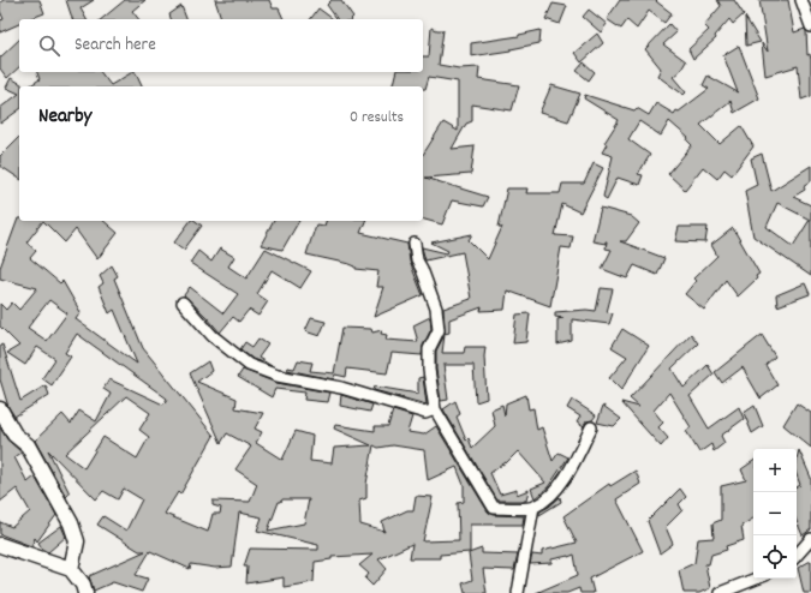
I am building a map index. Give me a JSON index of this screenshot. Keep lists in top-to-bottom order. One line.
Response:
{"page":{"search":"Search here","heading":["Nearby","0 results"],"map_buttons":["+","−"]}}
